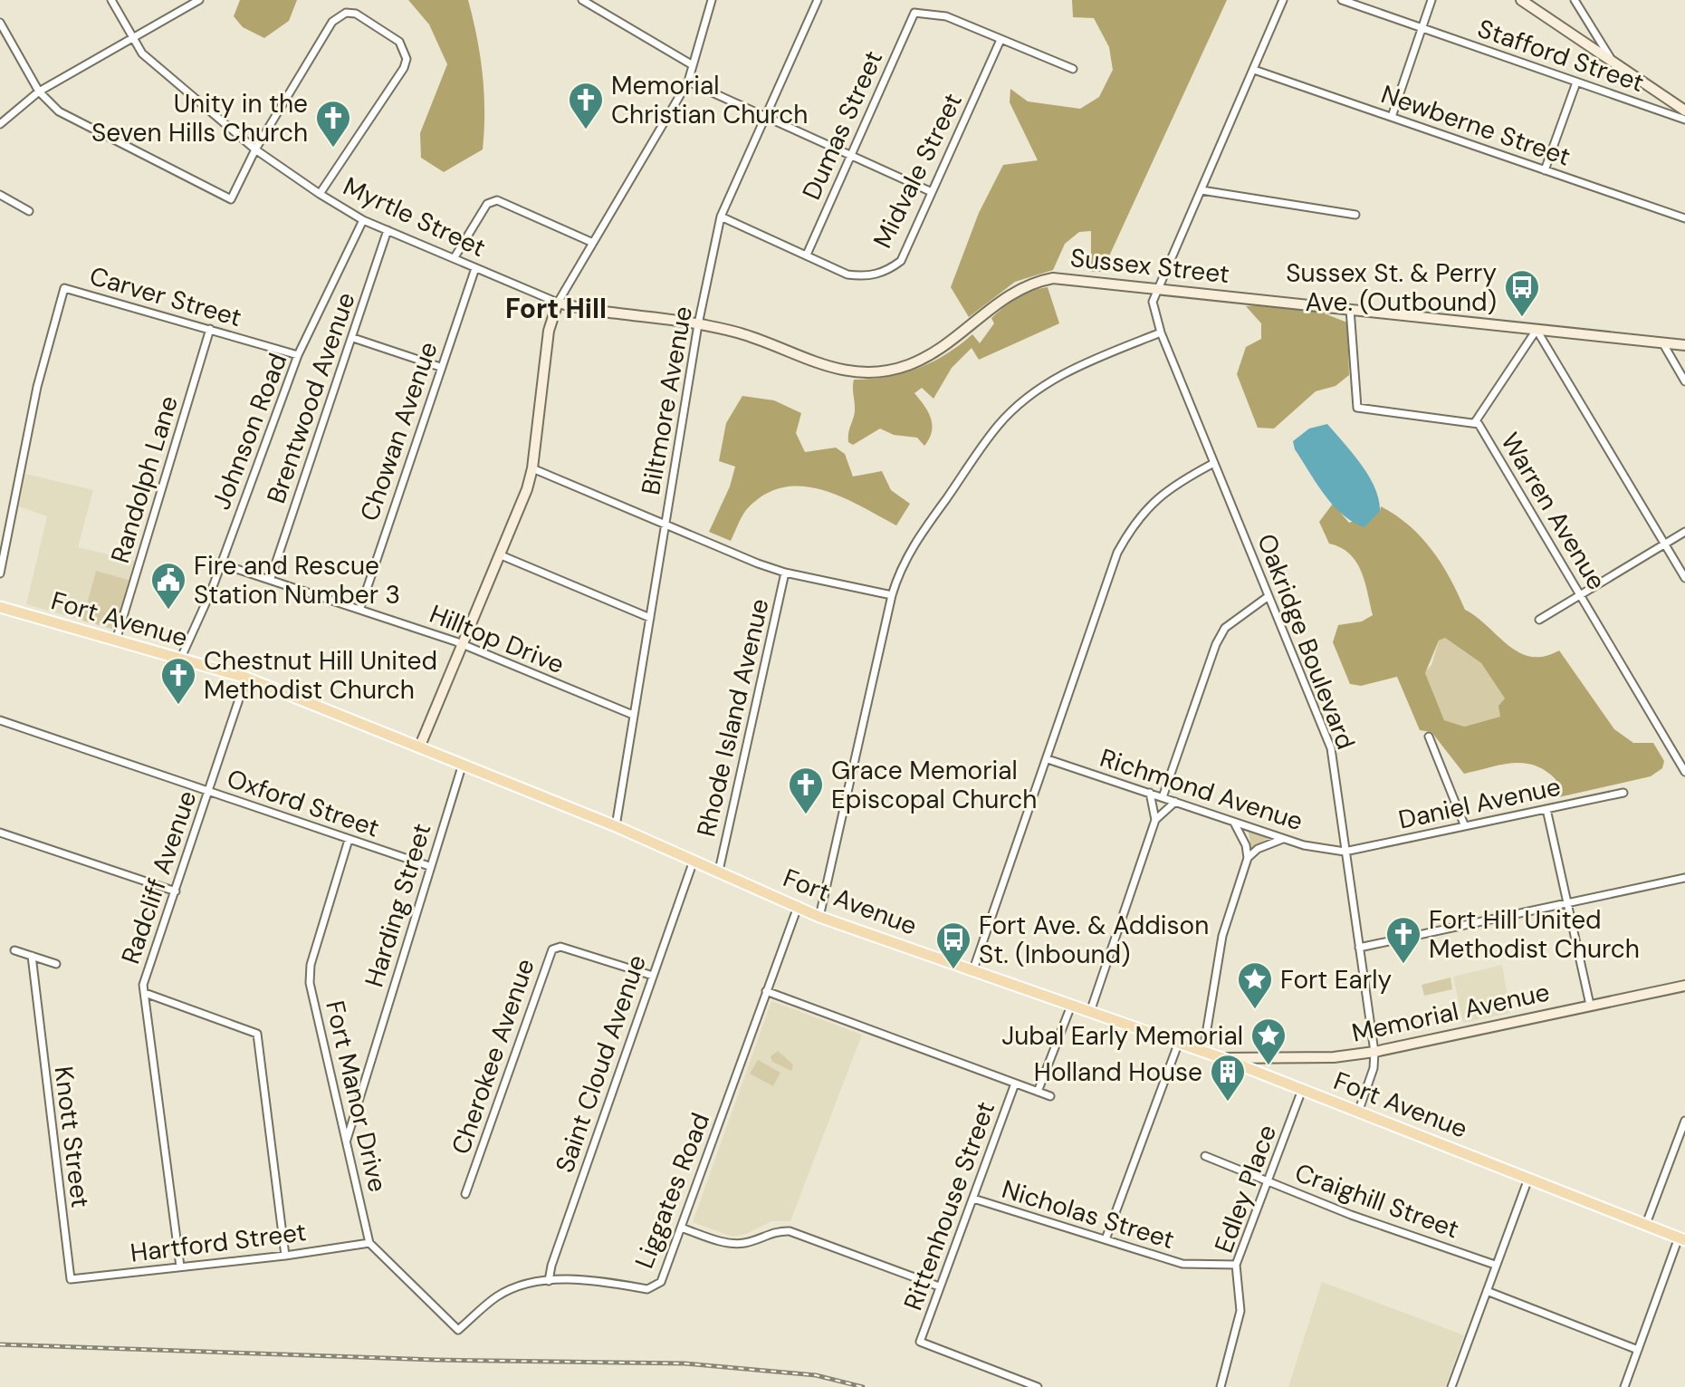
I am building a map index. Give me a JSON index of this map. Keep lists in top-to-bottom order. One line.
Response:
{"streets":{"main road":["Fort Avenue"],"street":["Stafford Street","Dumas Street","Newberne Street","Midvale Street","Myrtle Street","Sussex Street","Carver Street","Brentwood Avenue","Biltmore Avenue","Johnson Road","Chowan Avenue","Randolph Lane","Warren Avenue","Hilltop Drive","Oakridge Boulevard","Rhode Island Avenue","Richmond Avenue","Oxford Street","Daniel Avenue","Radcliff Avenue","Harding Street","Memorial Avenue","Cherokee Avenue","Saint Cloud Avenue","Fort Manor Drive","Knott Street","Edley Place","Liggates Road","Craighill Street","Rittenhouse Street","Nicholas Street","Hartford Street"]},"crossings":[["Dumas Street","Midvale Street"],["Midvale Street","Biltmore Avenue"],["Myrtle Street","Sussex Street"],["Myrtle Street","Brentwood Avenue"],["Myrtle Street","Johnson Road"],["Myrtle Street","Chowan Avenue"],["Sussex Street","Biltmore Avenue"],["Sussex Street","Warren Avenue"],["Sussex Street","Oakridge Boulevard"],["Carver Street","Johnson Road"],["Carver Street","Randolph Lane"],["Brentwood Avenue","Hilltop Drive"],["Biltmore Avenue","Fort Avenue"],["Biltmore Avenue","Hilltop Drive"],["Johnson Road","Fort Avenue"],["Johnson Road","Hilltop Drive"],["Chowan Avenue","Hilltop Drive"],["Randolph Lane","Fort Avenue"],["Fort Avenue","Oakridge Boulevard"],["Fort Avenue","Rhode Island Avenue"],["Fort Avenue","Radcliff Avenue"],["Fort Avenue","Harding Street"],["Fort Avenue","Memorial Avenue"],["Fort Avenue","Saint Cloud Avenue"],["Fort Avenue","Edley Place"],["Fort Avenue","Liggates Road"],["Oakridge Boulevard","Richmond Avenue"],["Oakridge Boulevard","Daniel Avenue"],["Oakridge Boulevard","Memorial Avenue"],["Richmond Avenue","Daniel Avenue"],["Oxford Street","Radcliff Avenue"],["Oxford Street","Harding Street"],["Oxford Street","Fort Manor Drive"],["Radcliff Avenue","Hartford Street"],["Harding Street","Fort Manor Drive"],["Cherokee Avenue","Saint Cloud Avenue"],["Saint Cloud Avenue","Liggates Road"],["Fort Manor Drive","Liggates Road"],["Fort Manor Drive","Hartford Street"],["Knott Street","Hartford Street"],["Edley Place","Craighill Street"],["Edley Place","Nicholas Street"],["Liggates Road","Hartford Street"],["Rittenhouse Street","Nicholas Street"]],"districts":["Fort Hill"],"places":{"church":["Memorial Christian Church","Unity in the Seven Hills Church","Chestnut Hill United Methodist Church","Grace Memorial Episcopal Church","Fort Hill United Methodist Church"],"bus stop":["Sussex St. & Perry Ave. (Outbound)","Fort Ave. & Addison St. (Inbound)"],"public building":["Fire and Rescue Station Number 3"],"place":["Fort Early","Jubal Early Memorial"],"building":["Holland House"]}}
